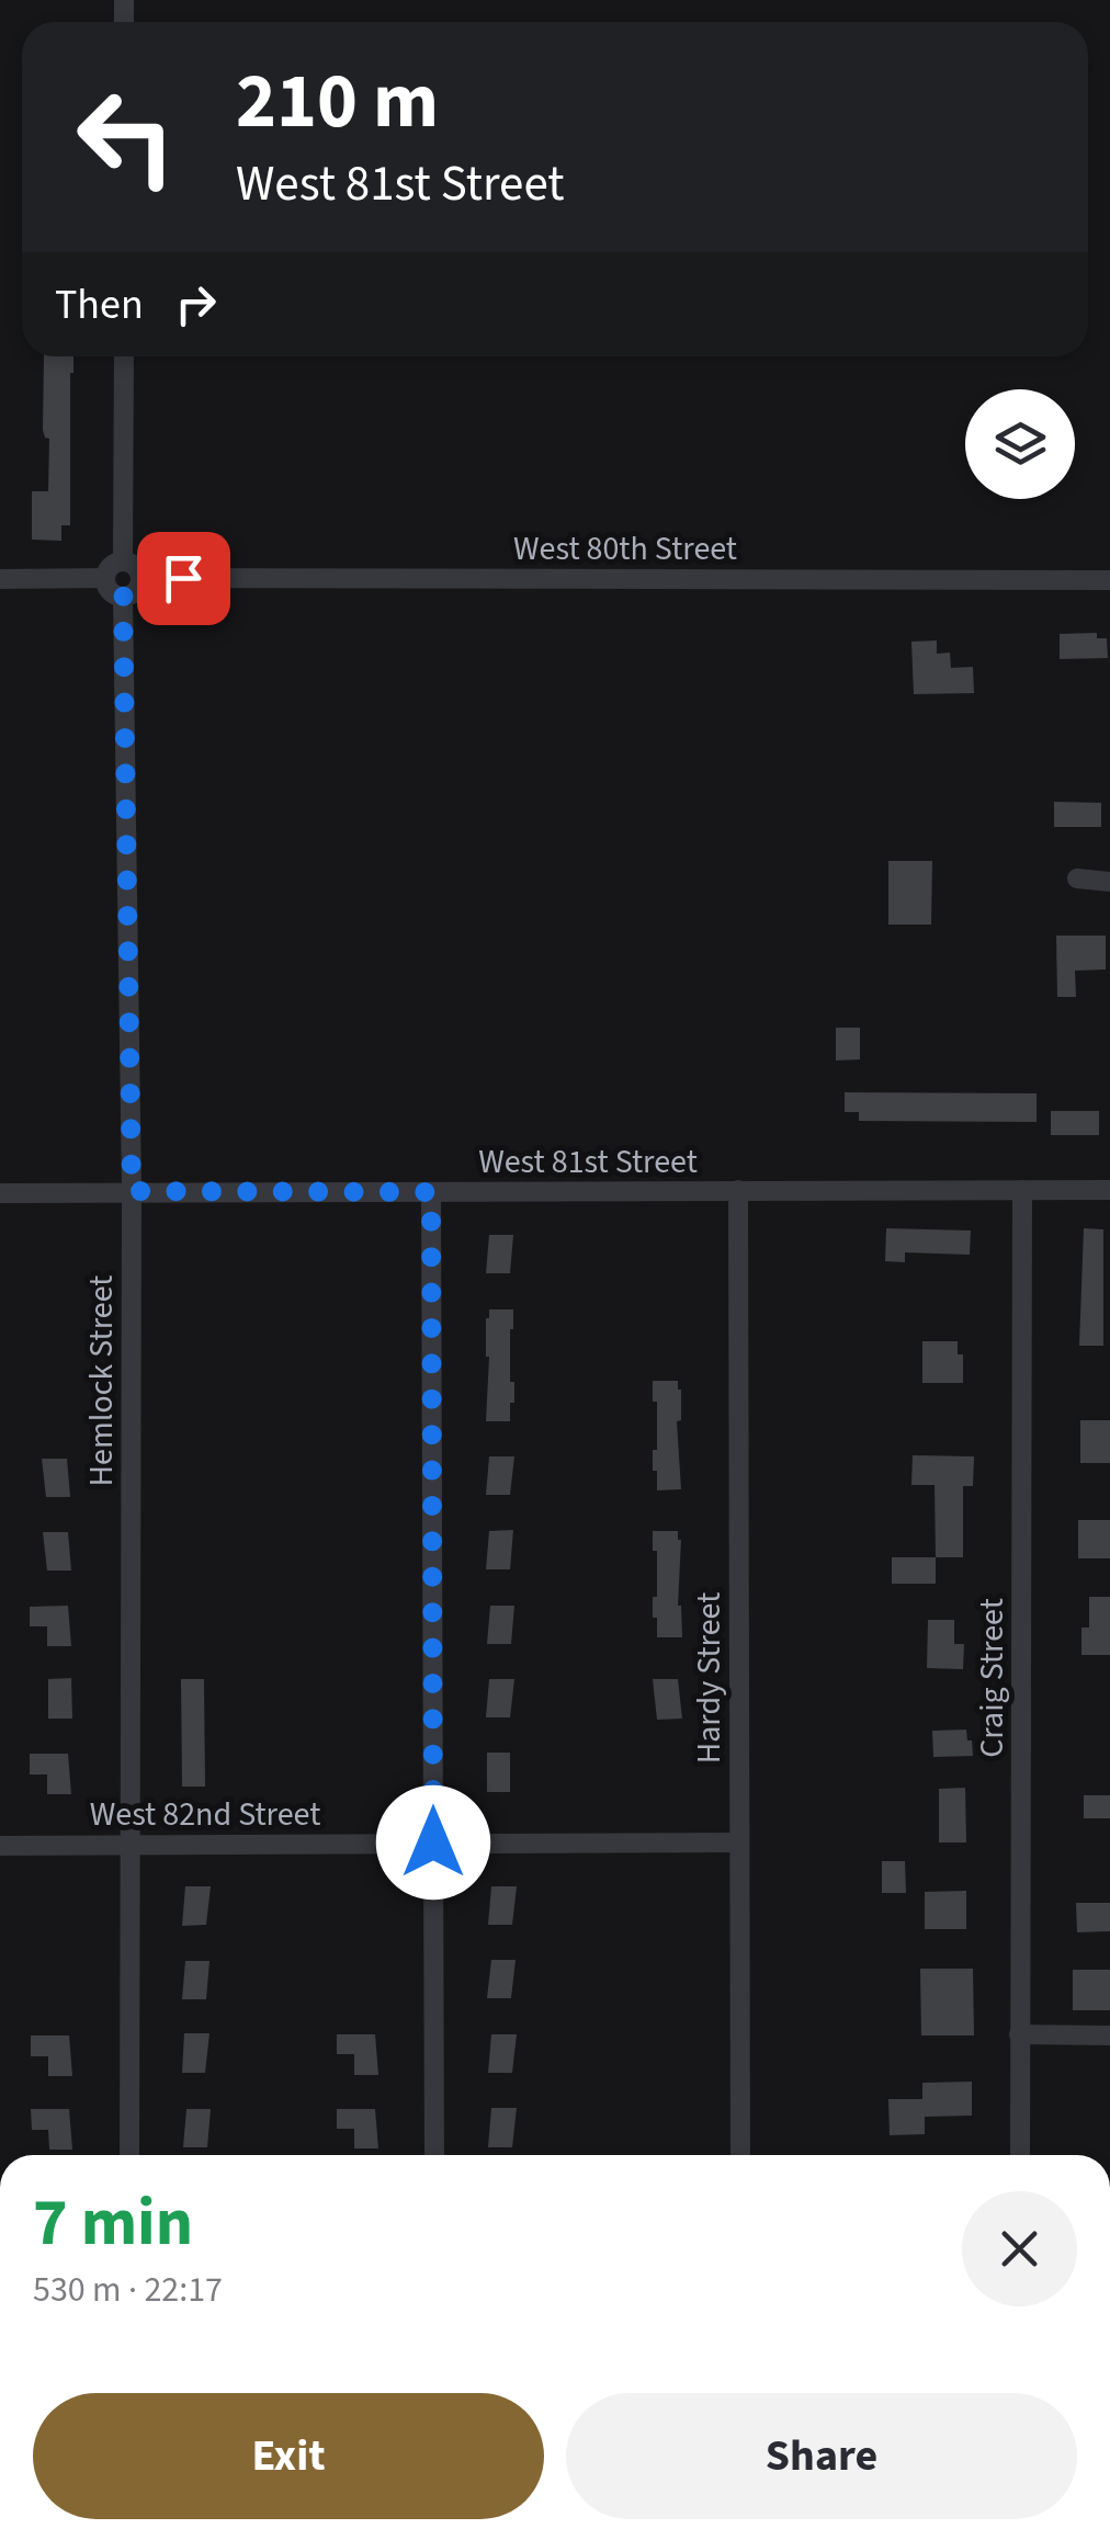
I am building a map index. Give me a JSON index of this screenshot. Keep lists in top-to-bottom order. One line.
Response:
{"streets":{"street":["West 80th Street","West 81st Street","Hemlock Street","Hardy Street","Craig Street","West 82nd Street"]},"crossings":[["West 80th Street","Hemlock Street"],["West 81st Street","Hemlock Street"],["West 81st Street","Hardy Street"],["West 81st Street","Craig Street"],["Hemlock Street","West 82nd Street"],["Hardy Street","West 82nd Street"]],"page":{"turn":["210 m","West 81st Street"],"then":"Then","heading":["7 min","530 m · 22:17"],"buttons":["Exit","Share"]}}
